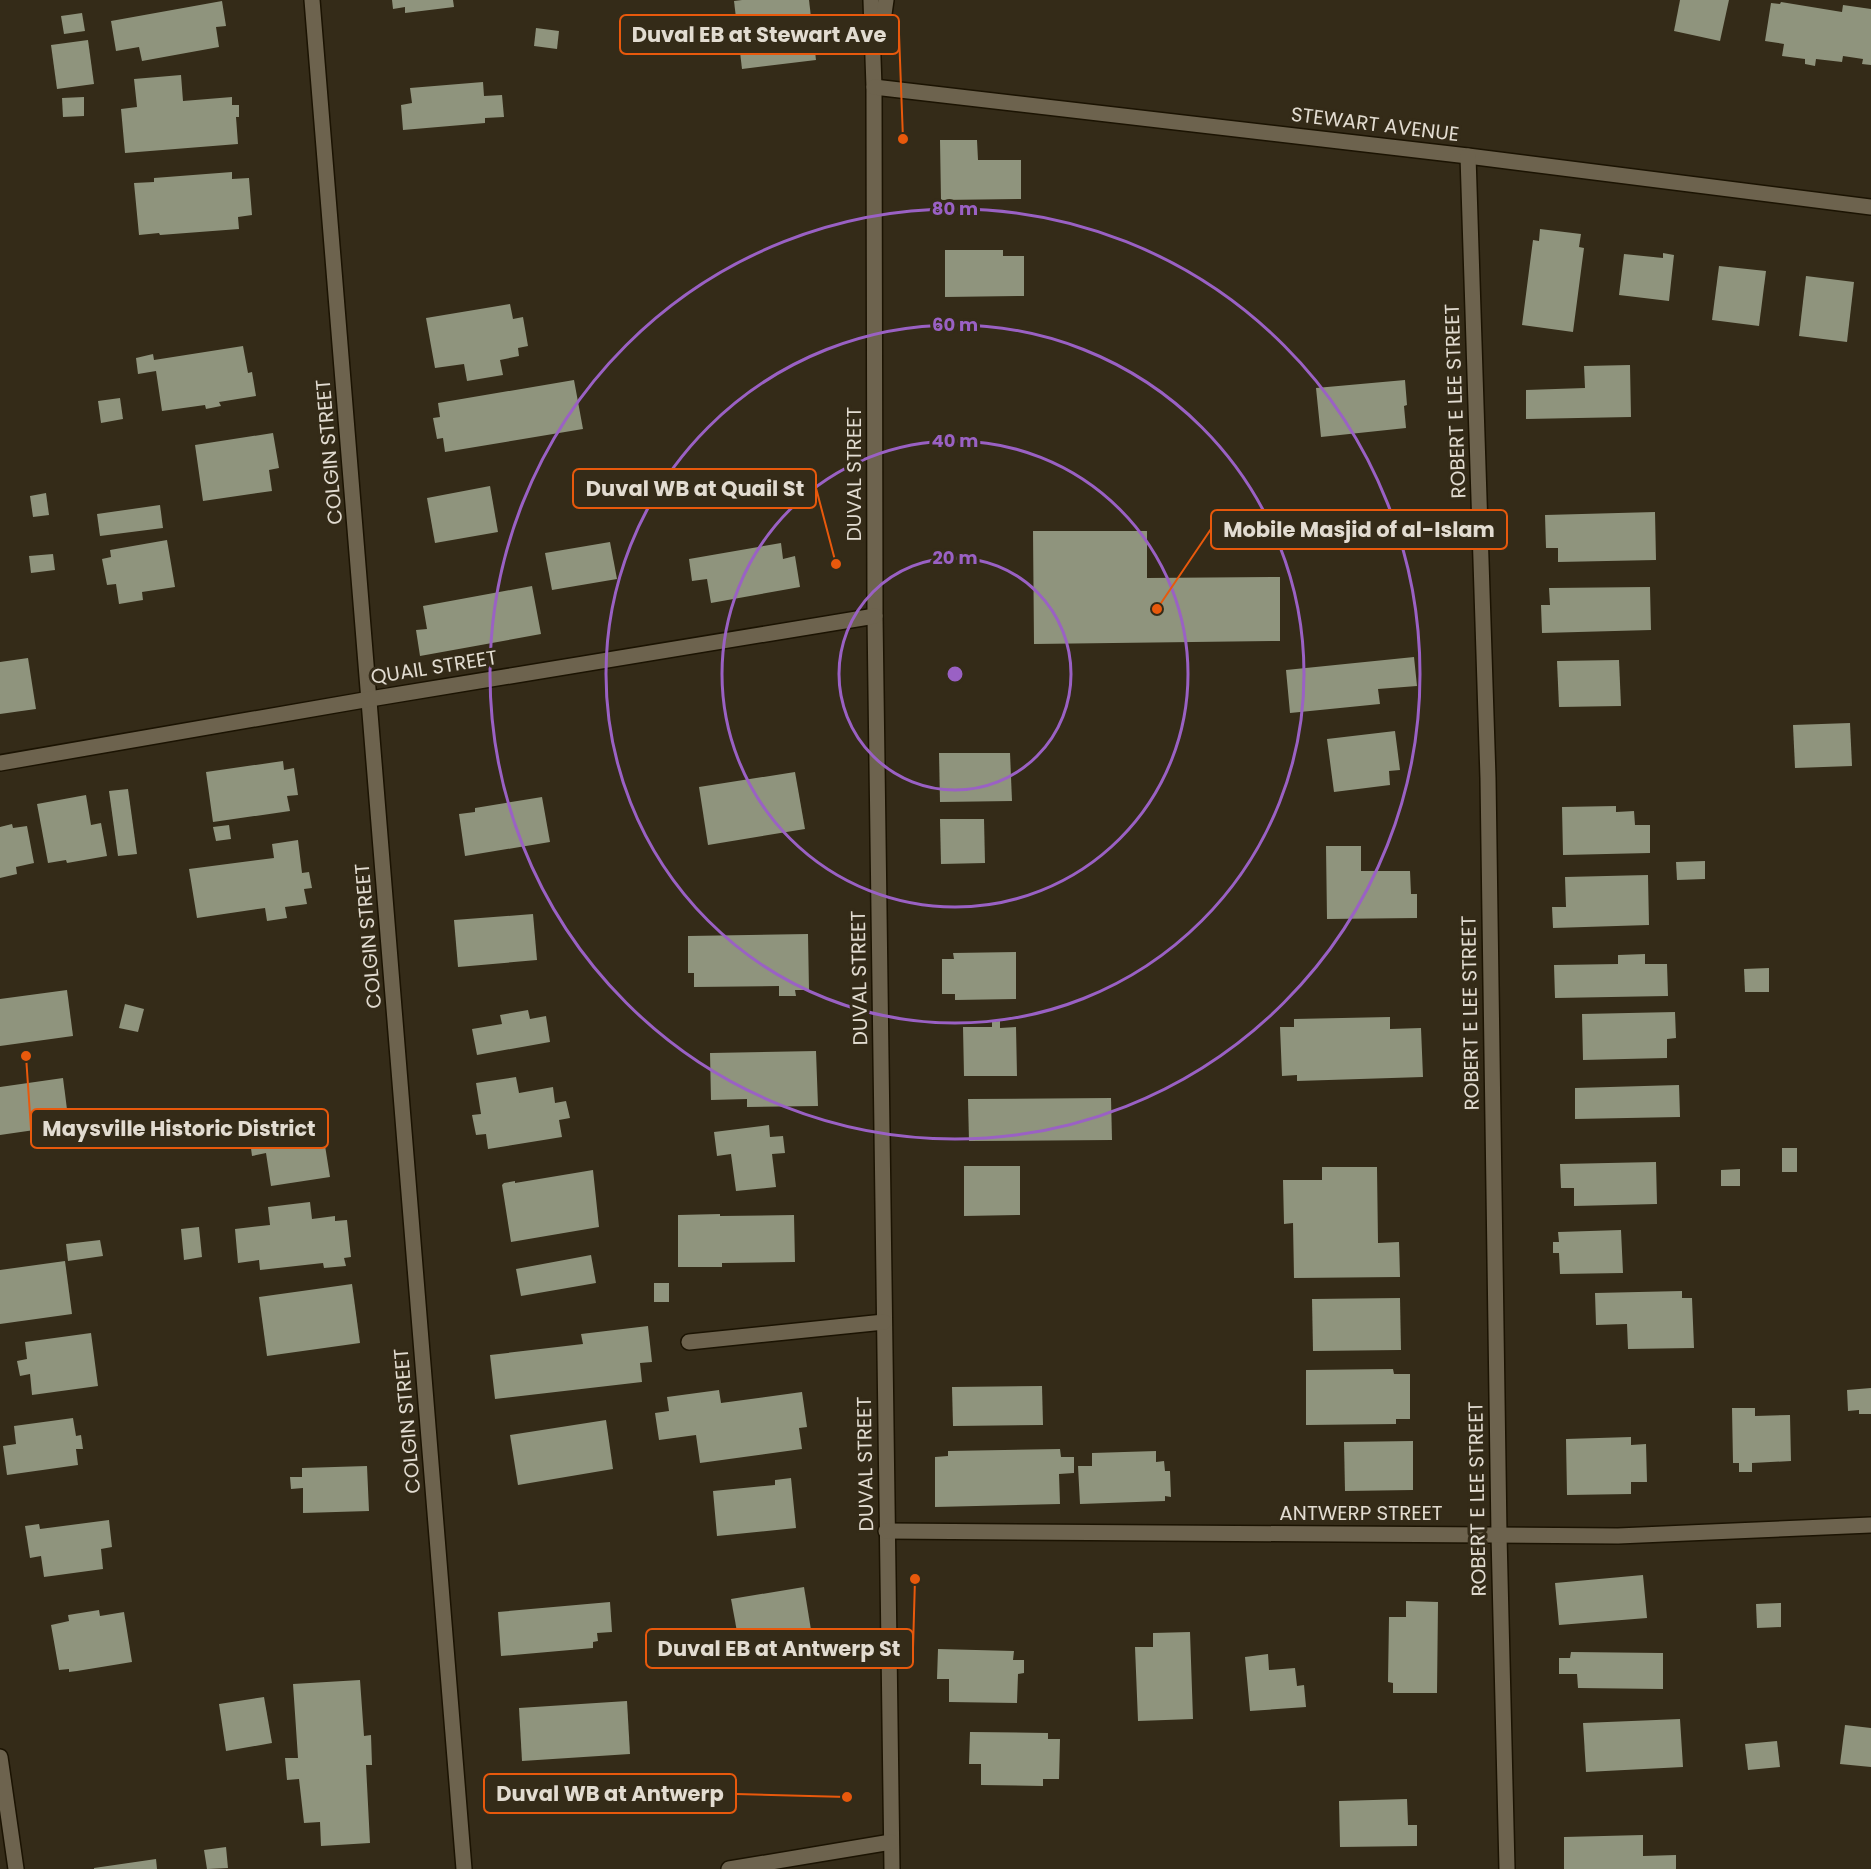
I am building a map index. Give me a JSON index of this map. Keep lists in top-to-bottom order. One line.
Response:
{"streets":{"street":["STEWART AVENUE","ROBERT E LEE STREET","COLGIN STREET","DUVAL STREET","QUAIL STREET","ANTWERP STREET"]},"crossings":[["STEWART AVENUE","ROBERT E LEE STREET"],["STEWART AVENUE","DUVAL STREET"],["ROBERT E LEE STREET","ANTWERP STREET"],["COLGIN STREET","QUAIL STREET"],["DUVAL STREET","QUAIL STREET"],["DUVAL STREET","ANTWERP STREET"]],"places":["Duval EB at Stewart Ave","Duval WB at Quail St","Mobile Masjid of al-Islam","Maysville Historic District","Duval EB at Antwerp St","Duval WB at Antwerp"],"rings":["80 m","60 m","40 m","20 m"]}
